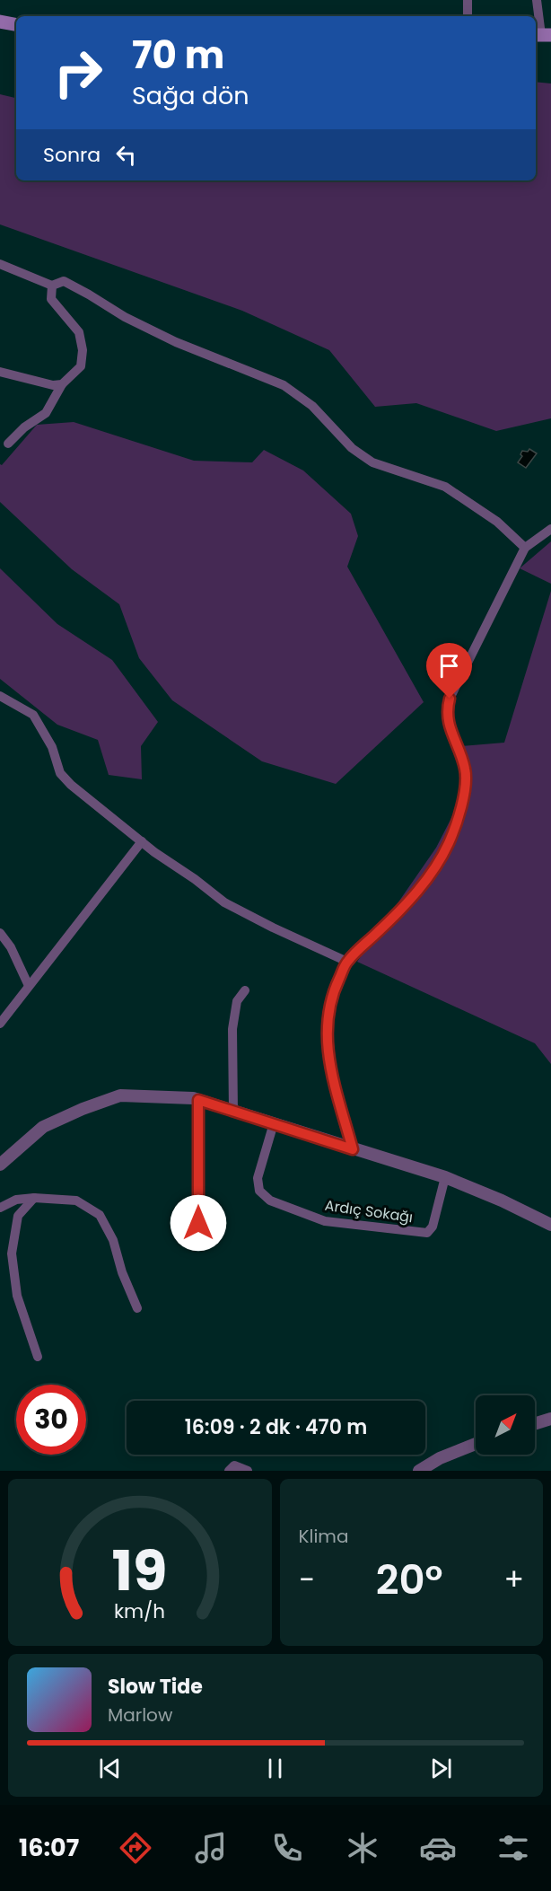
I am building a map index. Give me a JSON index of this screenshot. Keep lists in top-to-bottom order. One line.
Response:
{"streets":{"street":["Ardıç Sokağı"]},"north":"top right","page":{"turn":["70 m","Sağa dön"],"then":"Sonra","limit":"30","trip":"16:09 · 2 dk · 470 m","tile":"Klima","heat":["−","20°","+"],"song":["Slow Tide","Marlow"],"tabs":"16:07","gauge":["19","km/h"]}}
